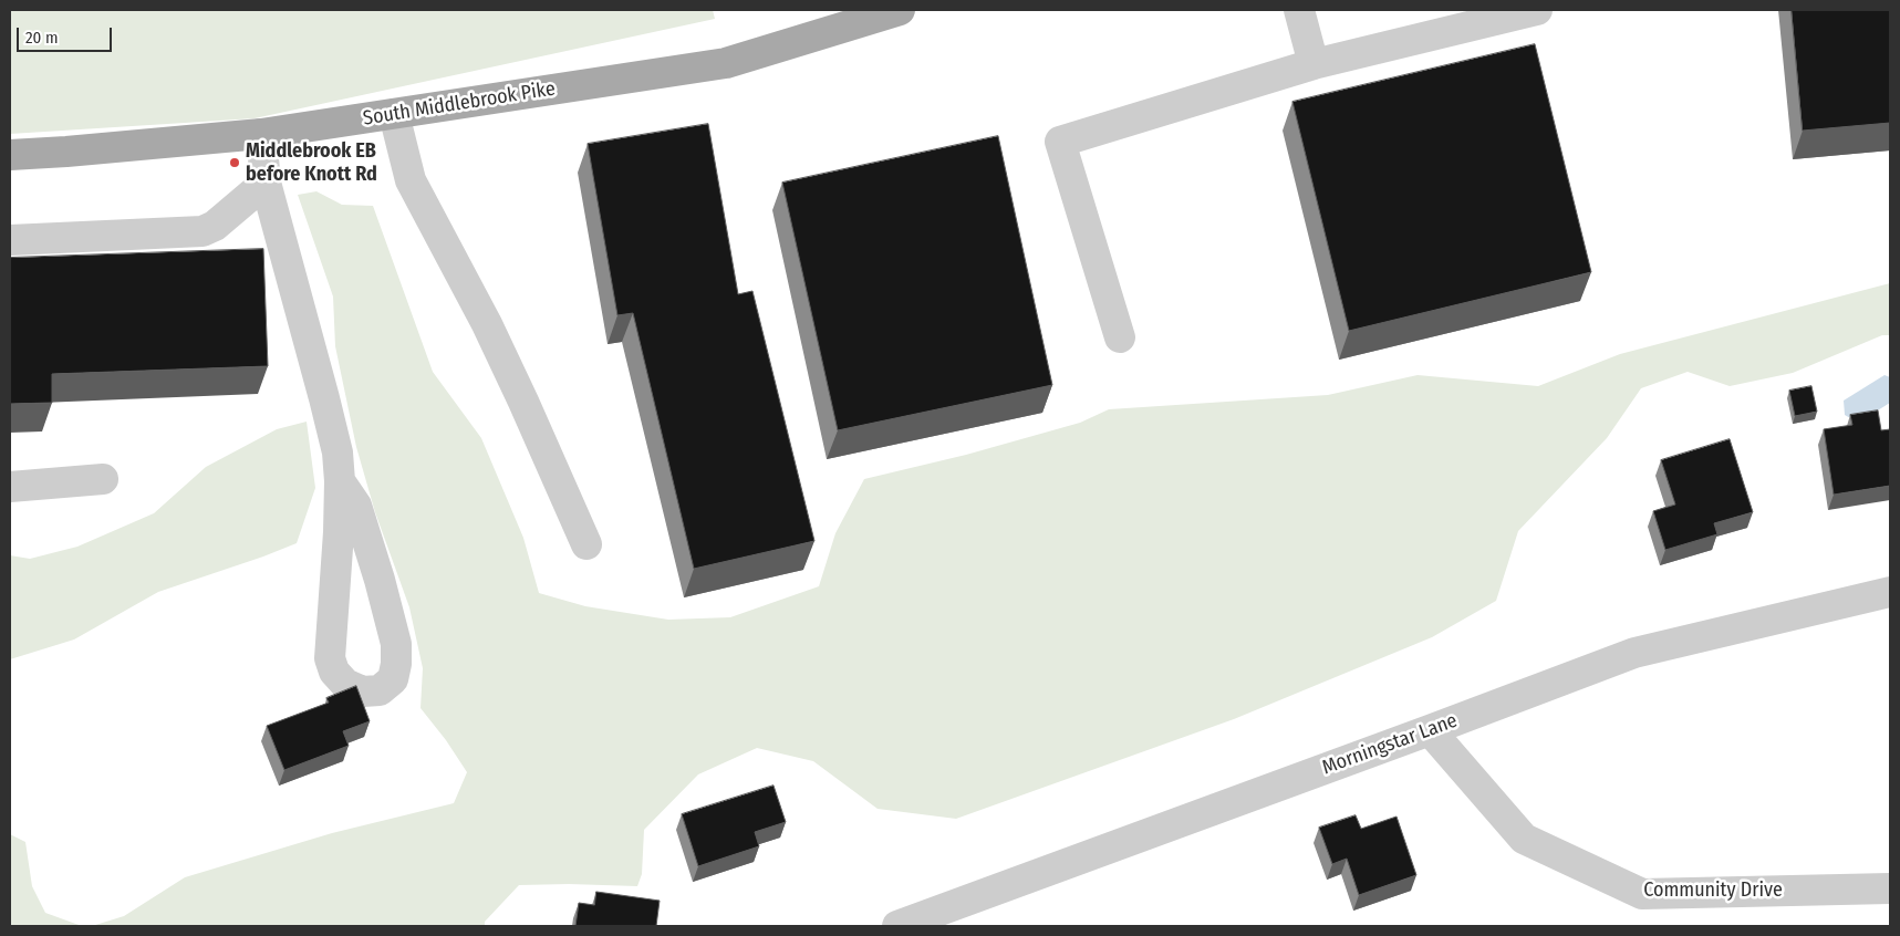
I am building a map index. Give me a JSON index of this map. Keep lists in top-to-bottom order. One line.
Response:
{"streets":{"main road":["South Middlebrook Pike"],"street":["Morningstar Lane","Community Drive"]},"crossings":[["Morningstar Lane","Community Drive"]],"places":["Middlebrook EB before Knott Rd"],"scale_bar":"20 m"}
